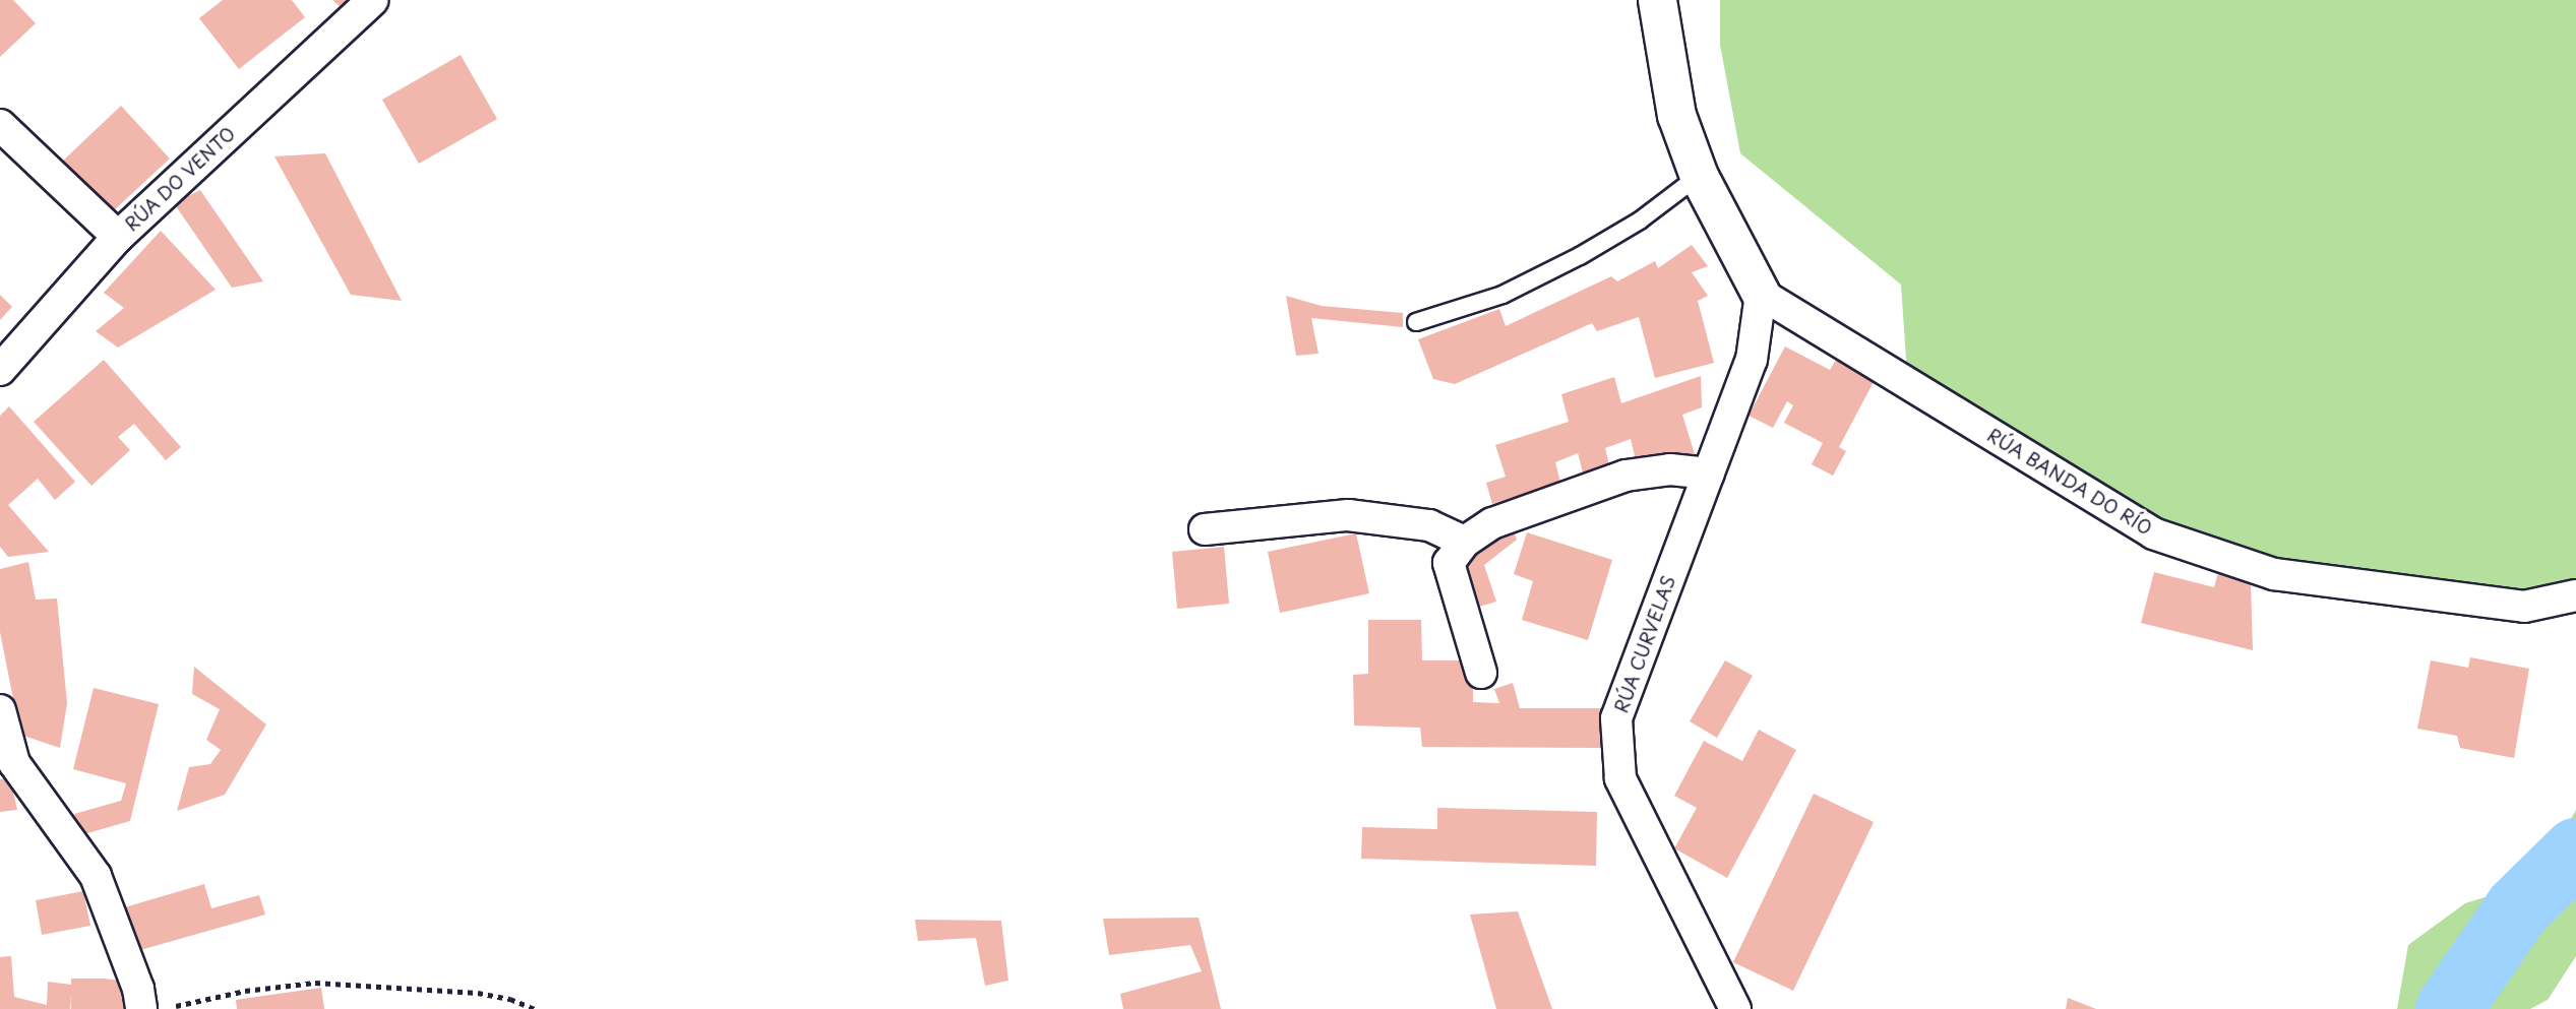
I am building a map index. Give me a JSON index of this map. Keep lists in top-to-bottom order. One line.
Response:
{"streets":{"street":["RÚA DO VENTO","RÚA BANDA DO RÍO","RÚA CURVELAS"]},"crossings":[["RÚA BANDA DO RÍO","RÚA CURVELAS"]]}
